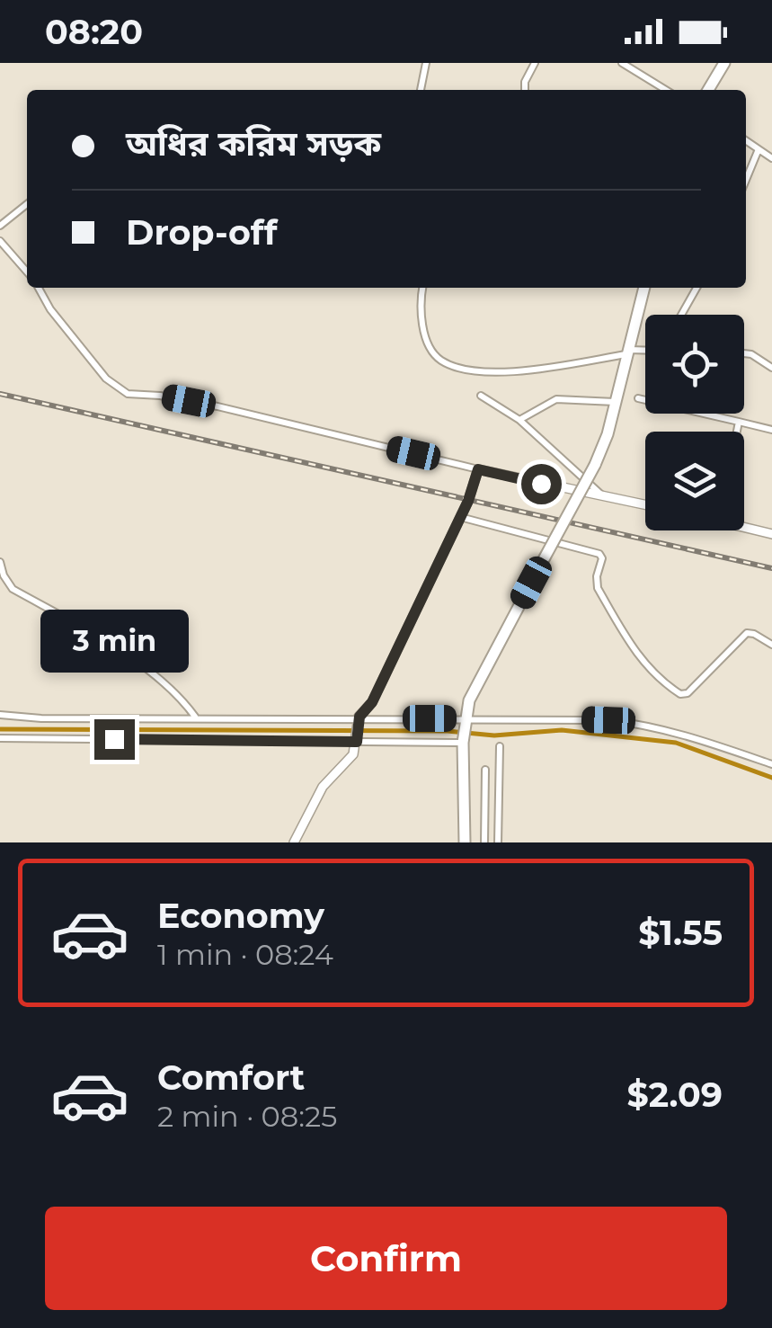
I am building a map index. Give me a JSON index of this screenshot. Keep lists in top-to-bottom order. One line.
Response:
{"page":{"status":"08:20","banner":["অধির করিম সড়ক","Drop-off"],"bubble":"3 min","list":[{"name":"Economy","note":"1 min · 08:24","value":"$1.55"},{"name":"Comfort","note":"2 min · 08:25","value":"$2.09"}],"buttons":"Confirm"}}
